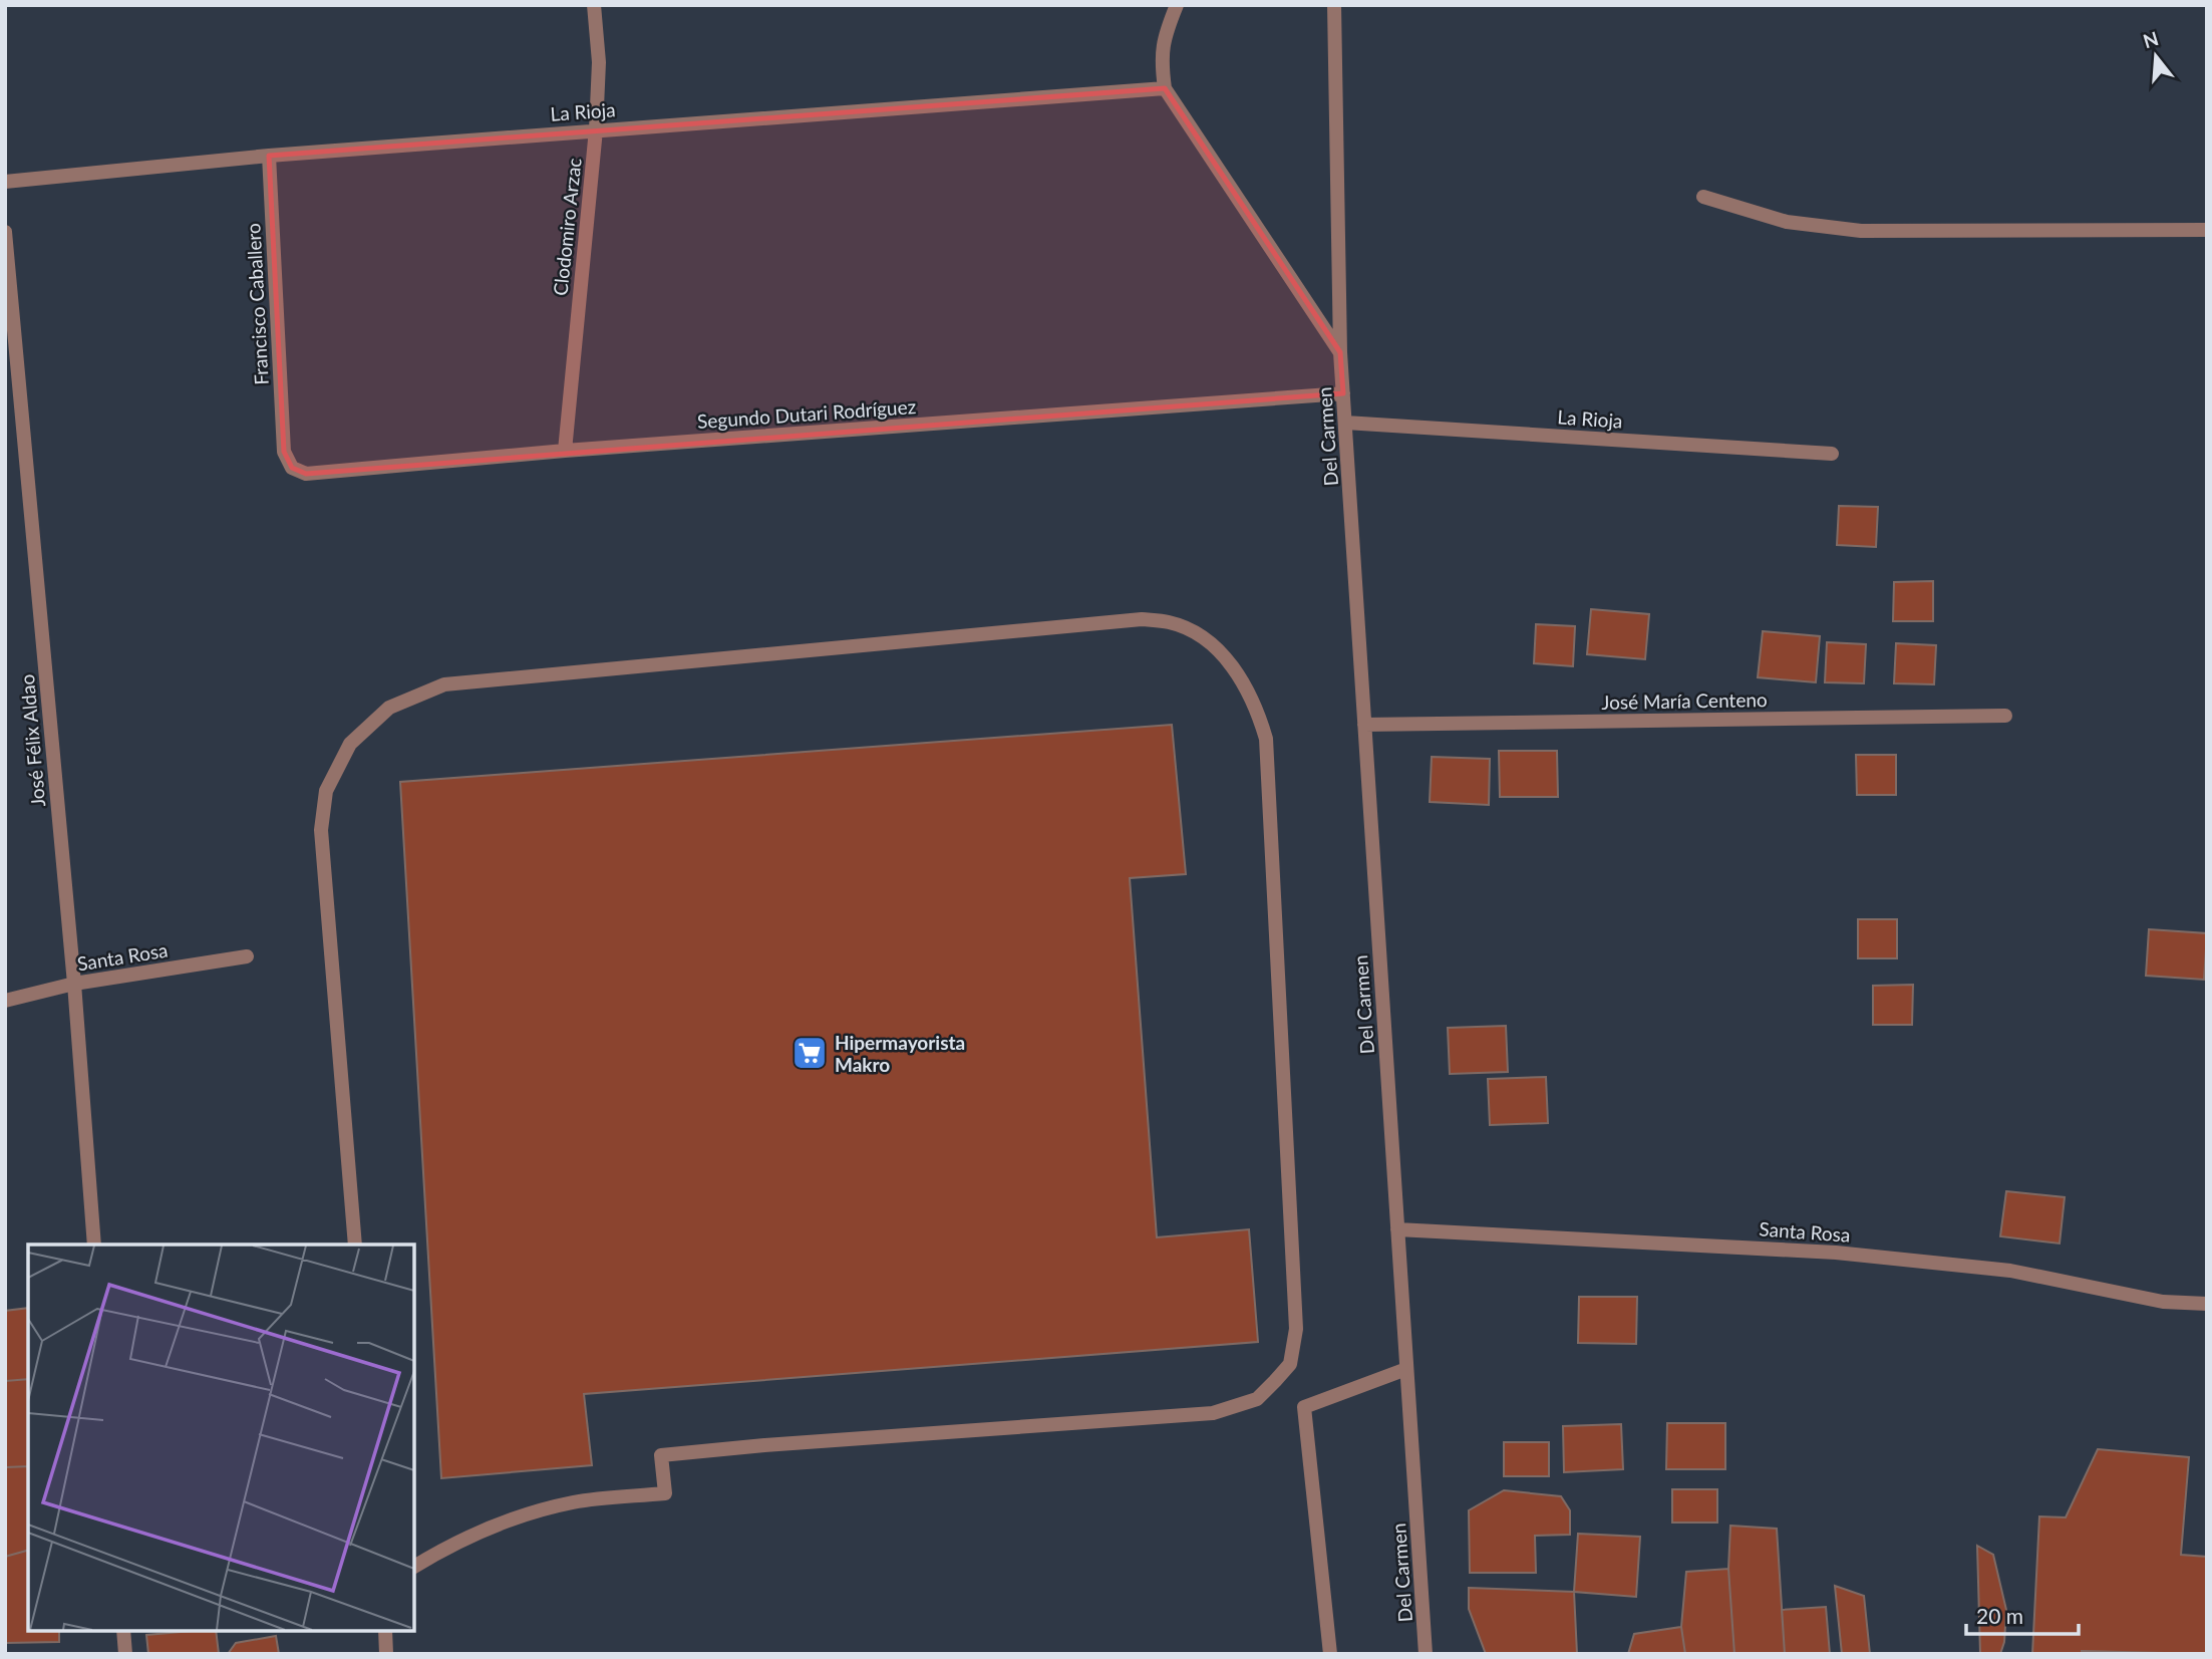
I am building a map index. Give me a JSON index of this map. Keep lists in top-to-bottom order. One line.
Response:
{"streets":{"street":["La Rioja","Clodomiro Arzac","Francisco Caballero","Segundo Dutari Rodríguez","Del Carmen","José María Centeno","José Félix Aldao","Santa Rosa"]},"crossings":[["La Rioja","Clodomiro Arzac"],["La Rioja","Francisco Caballero"],["La Rioja","Del Carmen"],["Clodomiro Arzac","Segundo Dutari Rodríguez"],["Francisco Caballero","Segundo Dutari Rodríguez"],["Segundo Dutari Rodríguez","Del Carmen"],["Del Carmen","José María Centeno"],["Del Carmen","Santa Rosa"],["José Félix Aldao","Santa Rosa"]],"places":{"supermarket":["Hipermayorista Makro"]},"scale_bar":"20 m","north":"top"}
